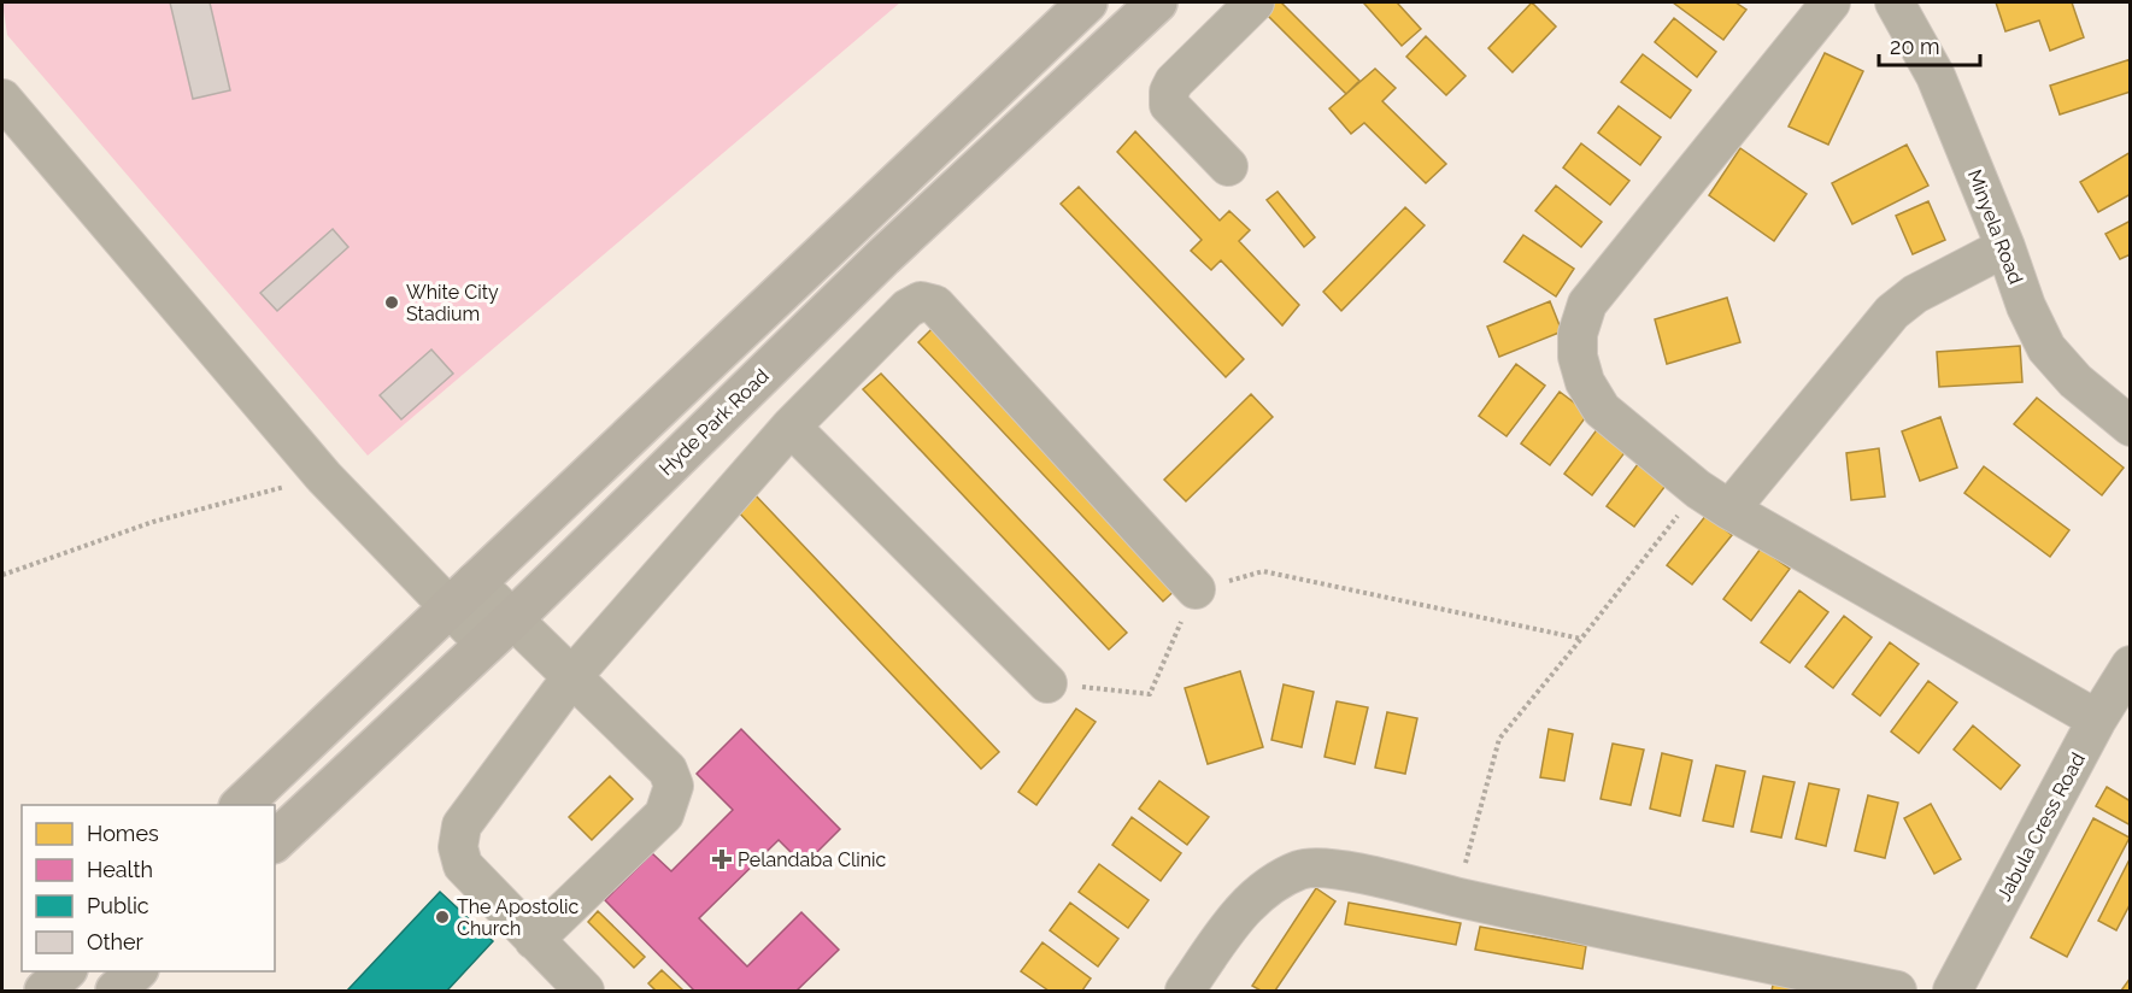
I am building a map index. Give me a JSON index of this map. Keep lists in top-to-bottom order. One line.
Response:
{"streets":{"street":["Minyela Road","Hyde Park Road","Jabula Cress Road"]},"places":{"other":["White City Stadium","The Apostolic Church"],"health":["Pelandaba Clinic"]},"legend":["Homes","Health","Public","Other"],"scale_bar":"20 m"}
